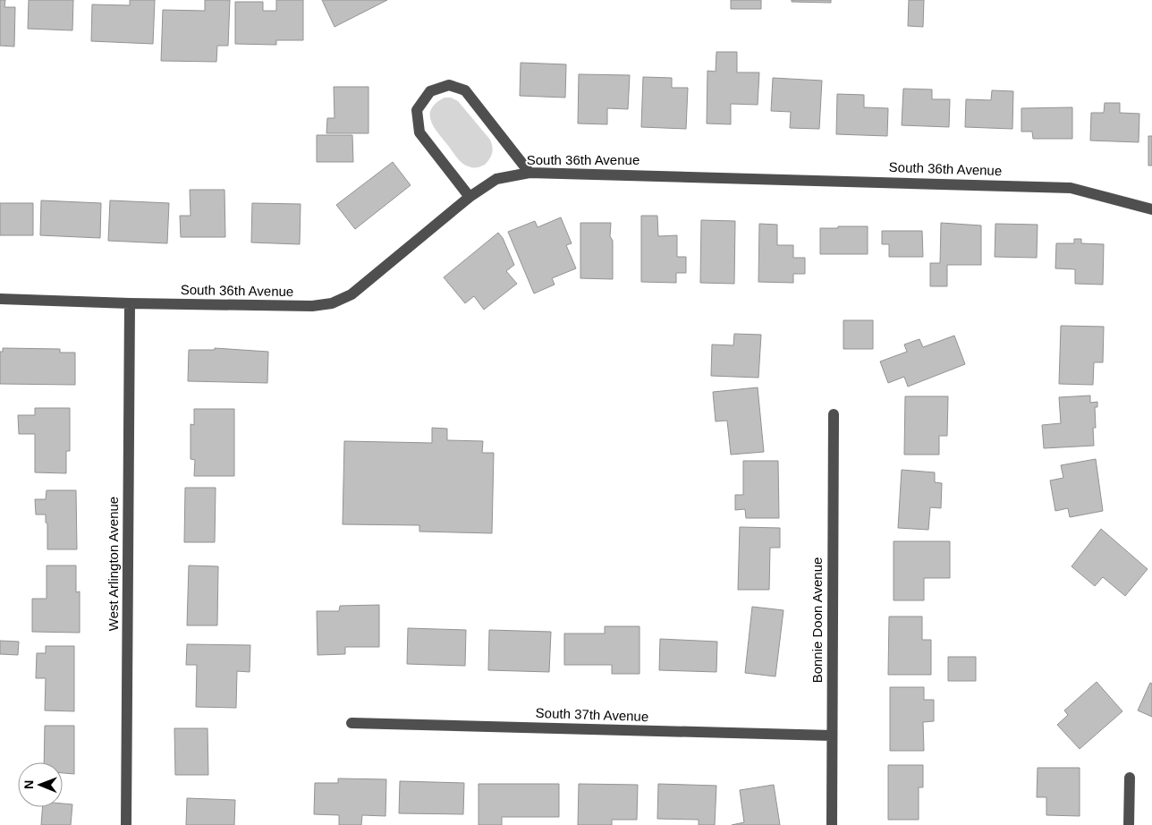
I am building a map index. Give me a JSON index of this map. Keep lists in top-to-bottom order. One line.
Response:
{"streets":{"street":["South 36th Avenue","West Arlington Avenue","Bonnie Doon Avenue","South 37th Avenue"]},"crossings":[["South 36th Avenue","West Arlington Avenue"],["Bonnie Doon Avenue","South 37th Avenue"]],"north":"left"}
